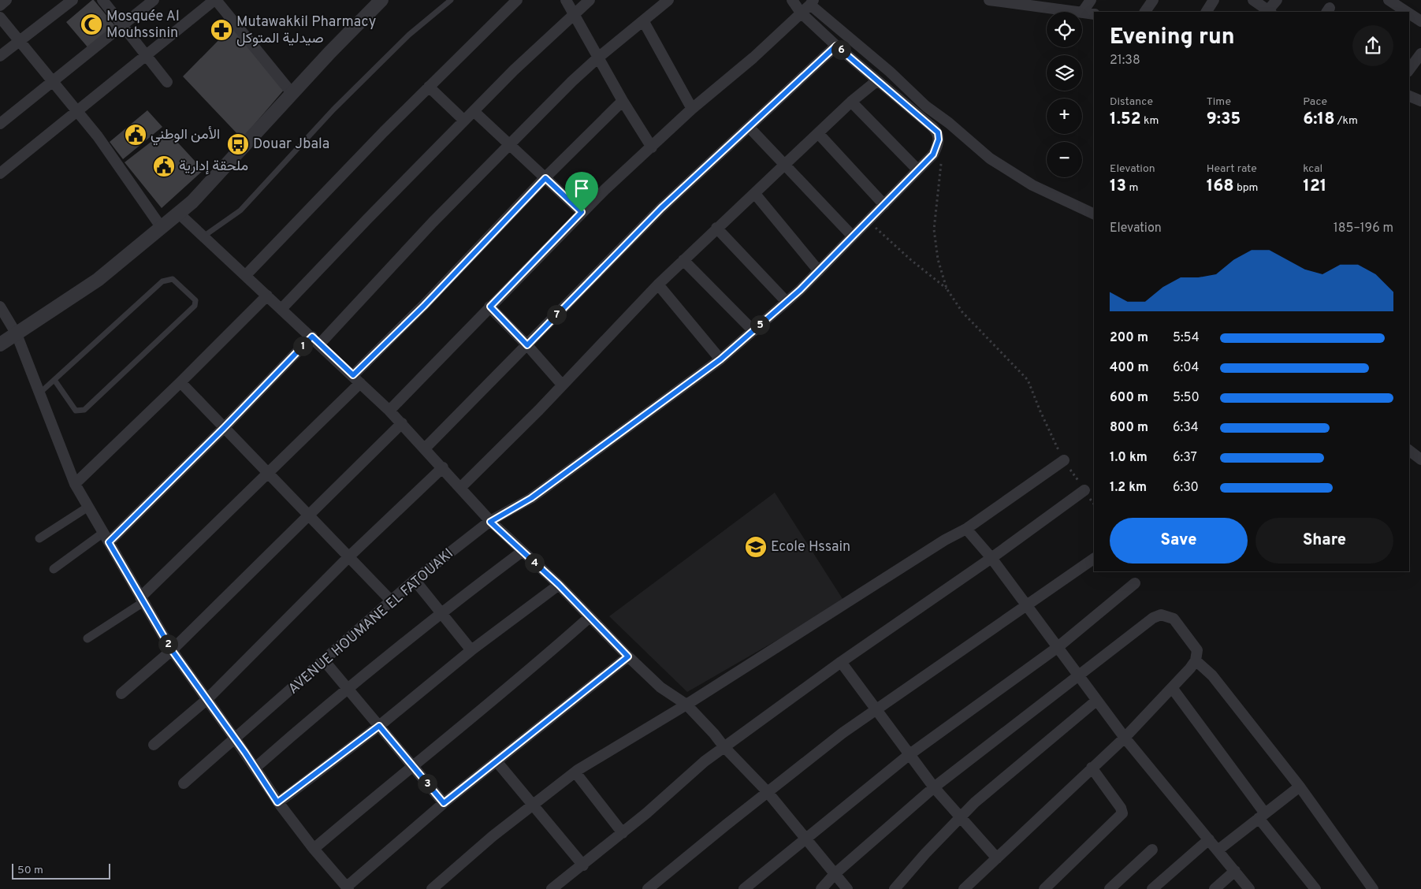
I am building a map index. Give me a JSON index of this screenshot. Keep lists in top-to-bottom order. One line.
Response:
{"streets":{"street":["AVENUE HOUMANE EL FATOUAKI"]},"places":{"mosque":["Mosquée Al Mouhssinin"],"pharmacy":["Mutawakkil Pharmacy صيدلية المتوكل"],"public building":["الأمن الوطني","ملحقة إدارية"],"bus stop":["Douar Jbala"],"school or university":["Ecole Hssain"]},"scale_bar":"50 m","page":{"map_buttons":["+","−"],"heading":["Evening run","21:38"],"pins":["6","7","5","1","4","2","3"],"stats":[["Distance","1.52 km"],["Time","9:35"],["Pace","6:18 /km"],["Elevation","13 m"],["Heart rate","168 bpm"],["kcal","121"]],"chart":["Elevation","185–196 m"],"list":[{"name":"200 m","note":"5:54"},{"name":"400 m","note":"6:04"},{"name":"600 m","note":"5:50"},{"name":"800 m","note":"6:34"},{"name":"1.0 km","note":"6:37"},{"name":"1.2 km","note":"6:30"}],"buttons":["Save","Share"],"scale":"50 m"}}
